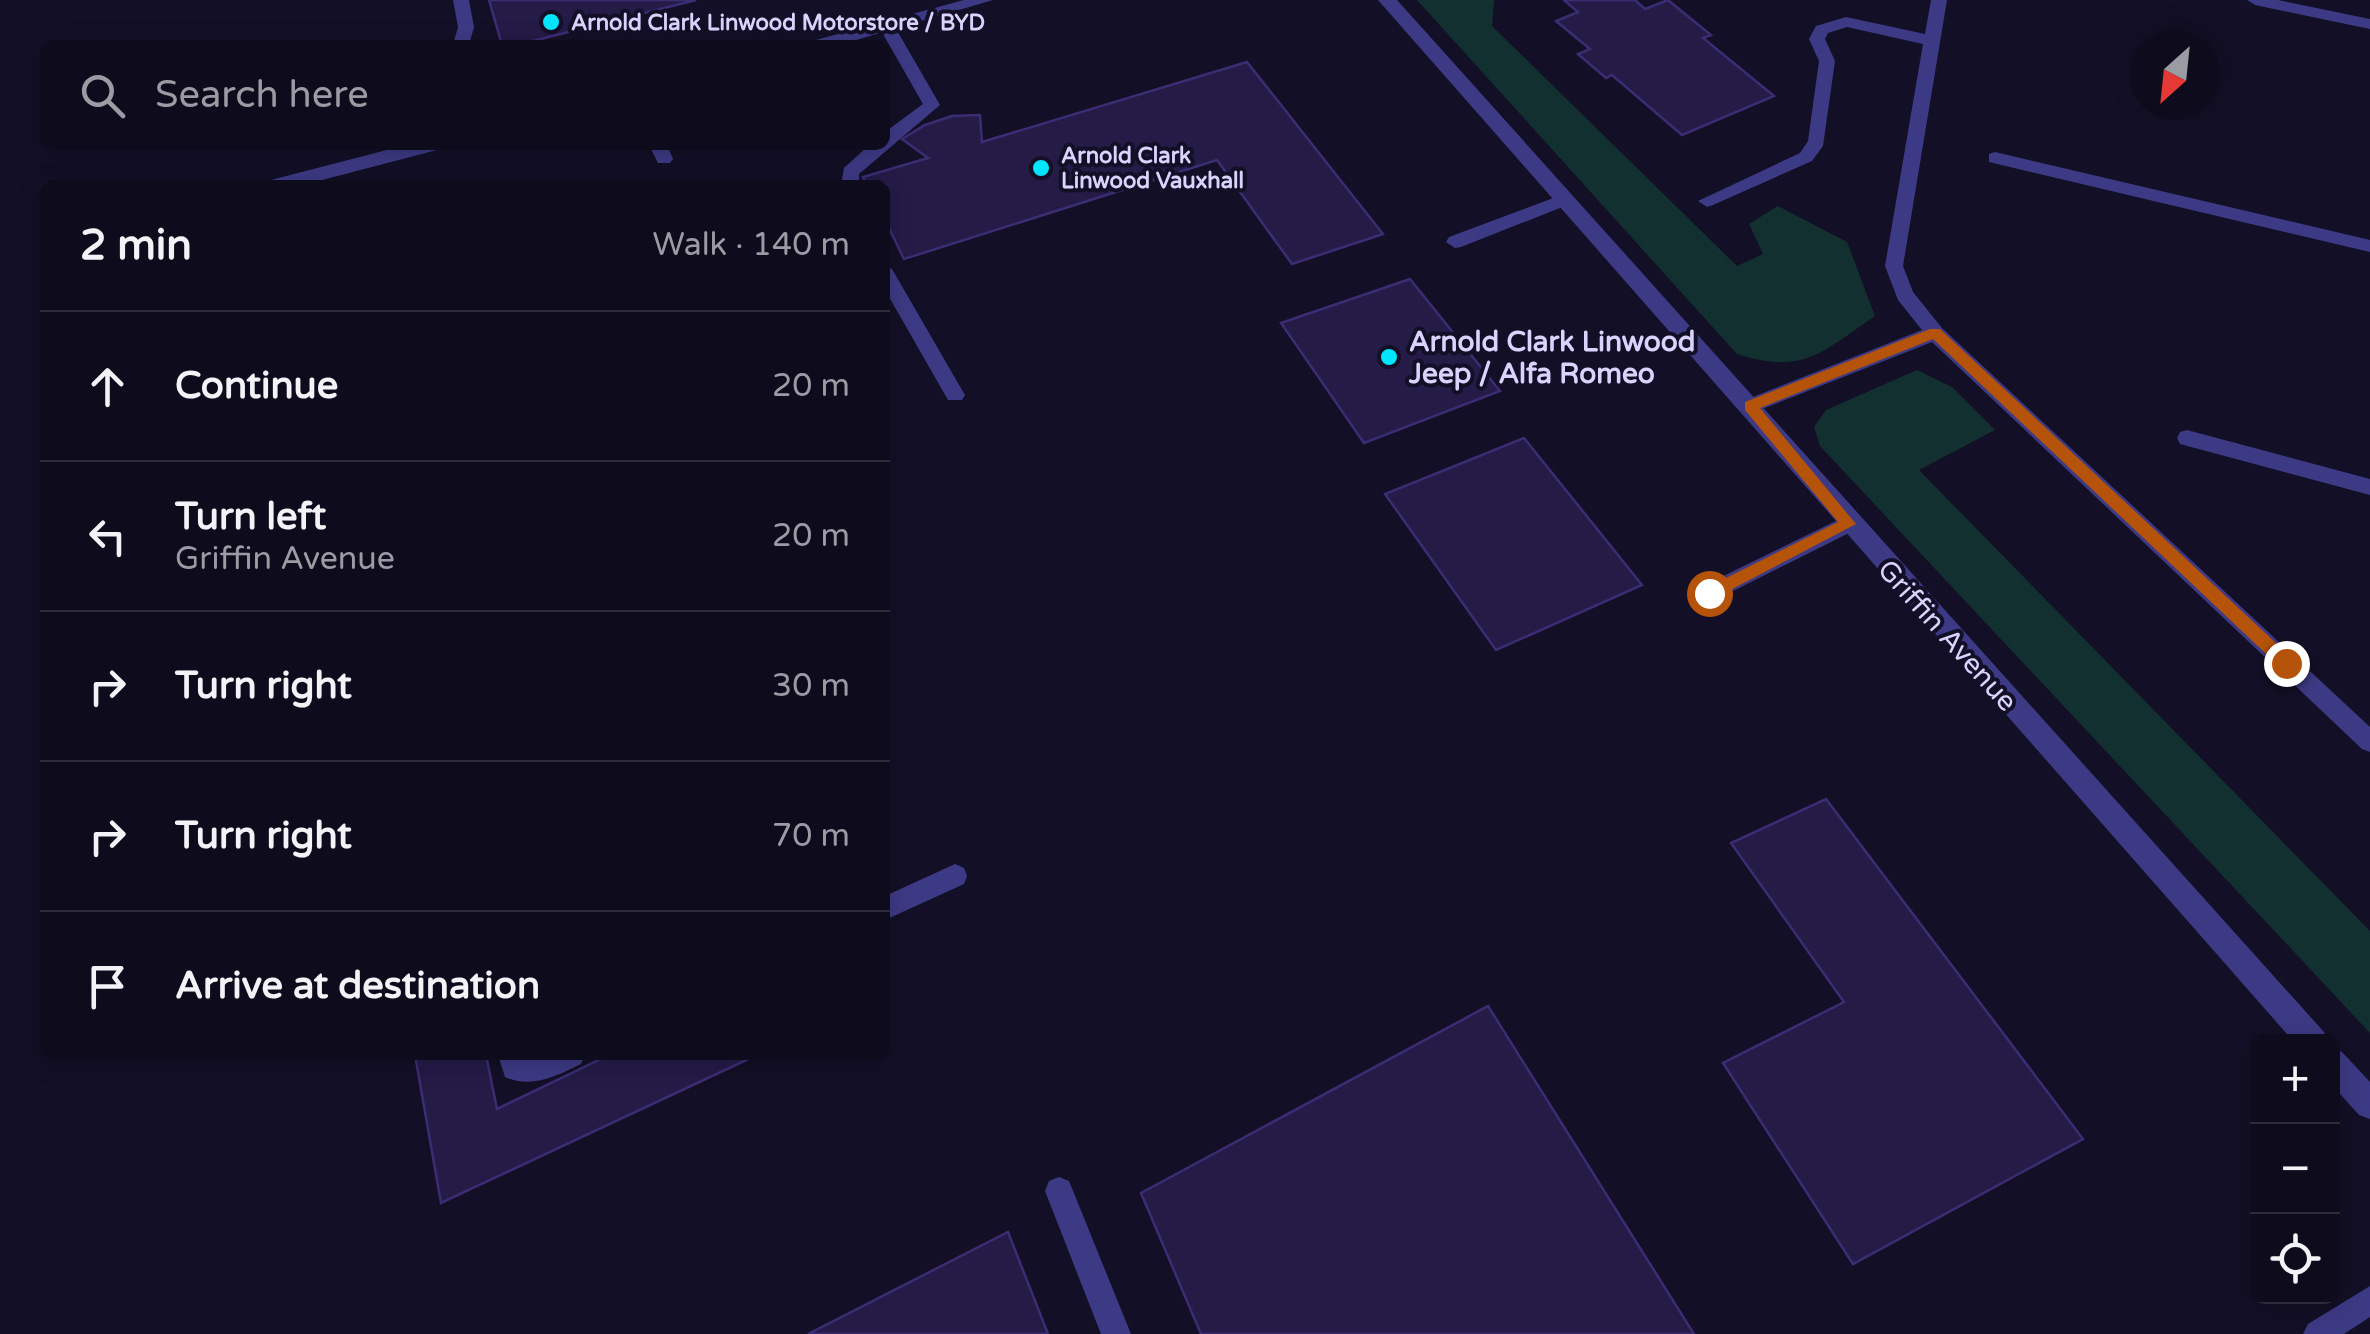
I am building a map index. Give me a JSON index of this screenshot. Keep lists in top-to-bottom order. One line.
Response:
{"streets":{"street":["Griffin Avenue"]},"places":["Arnold Clark Linwood Motorstore / BYD","Arnold Clark Linwood Vauxhall","Arnold Clark Linwood Jeep / Alfa Romeo"],"north":"bottom left","page":{"search":"Search here","heading":["2 min","Walk · 140 m"],"list":[["Continue","20 m"],["Turn left","Griffin Avenue","20 m"],["Turn right","30 m"],["Turn right","70 m"],"Arrive at destination"],"map_buttons":["+","−"]}}
